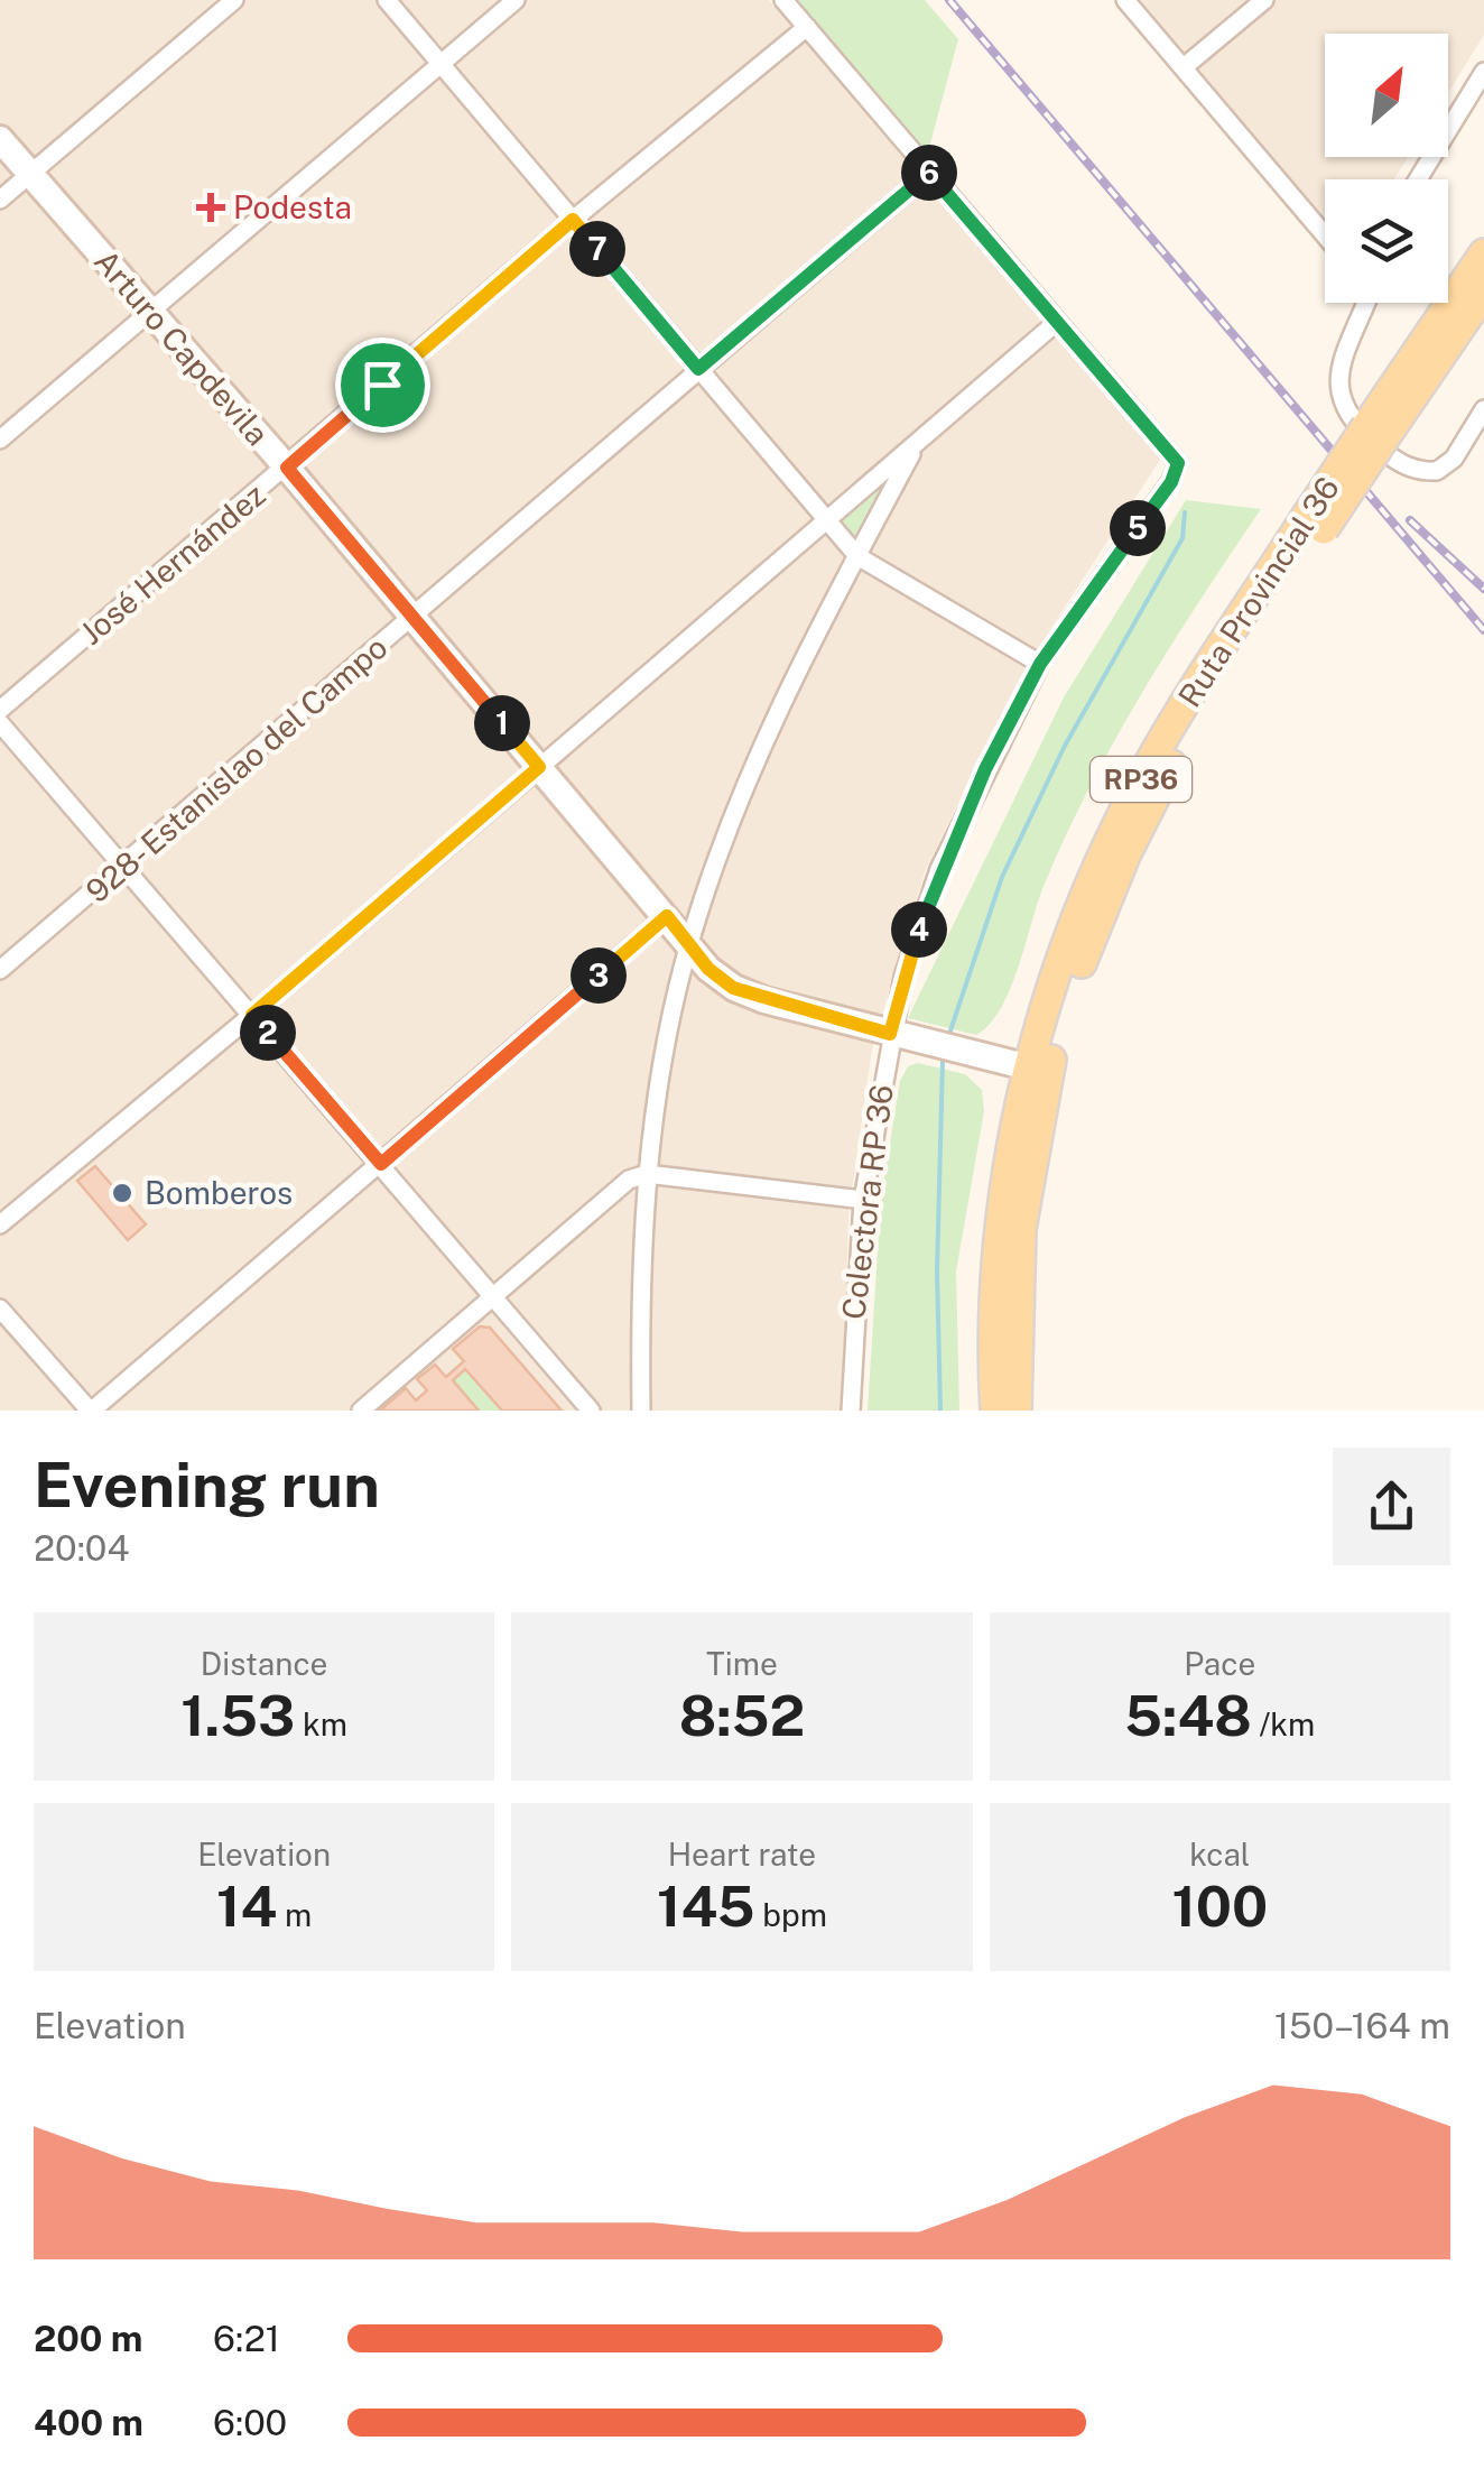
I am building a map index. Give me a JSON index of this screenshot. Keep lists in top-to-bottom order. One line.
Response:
{"streets":{"main road":["Ruta Provincial 36","RP36"],"street":["Arturo Capdevila","José Hernández","928- Estanislao del Campo","Colectora RP 36"]},"crossings":[["Arturo Capdevila","José Hernández"],["Arturo Capdevila","Ruta Provincial 36"],["Arturo Capdevila","928- Estanislao del Campo"],["Arturo Capdevila","Colectora RP 36"]],"places":{"health":["Podesta"],"other":["Bomberos"]},"north":"top right","page":{"pins":["6","7","5","1","4","3","2"],"heading":["Evening run","20:04"],"stats":[["Distance","1.53 km"],["Time","8:52"],["Pace","5:48 /km"],["Elevation","14 m"],["Heart rate","145 bpm"],["kcal","100"]],"chart":["Elevation","150–164 m"],"list":[{"name":"200 m","note":"6:21"},{"name":"400 m","note":"6:00"}]}}
